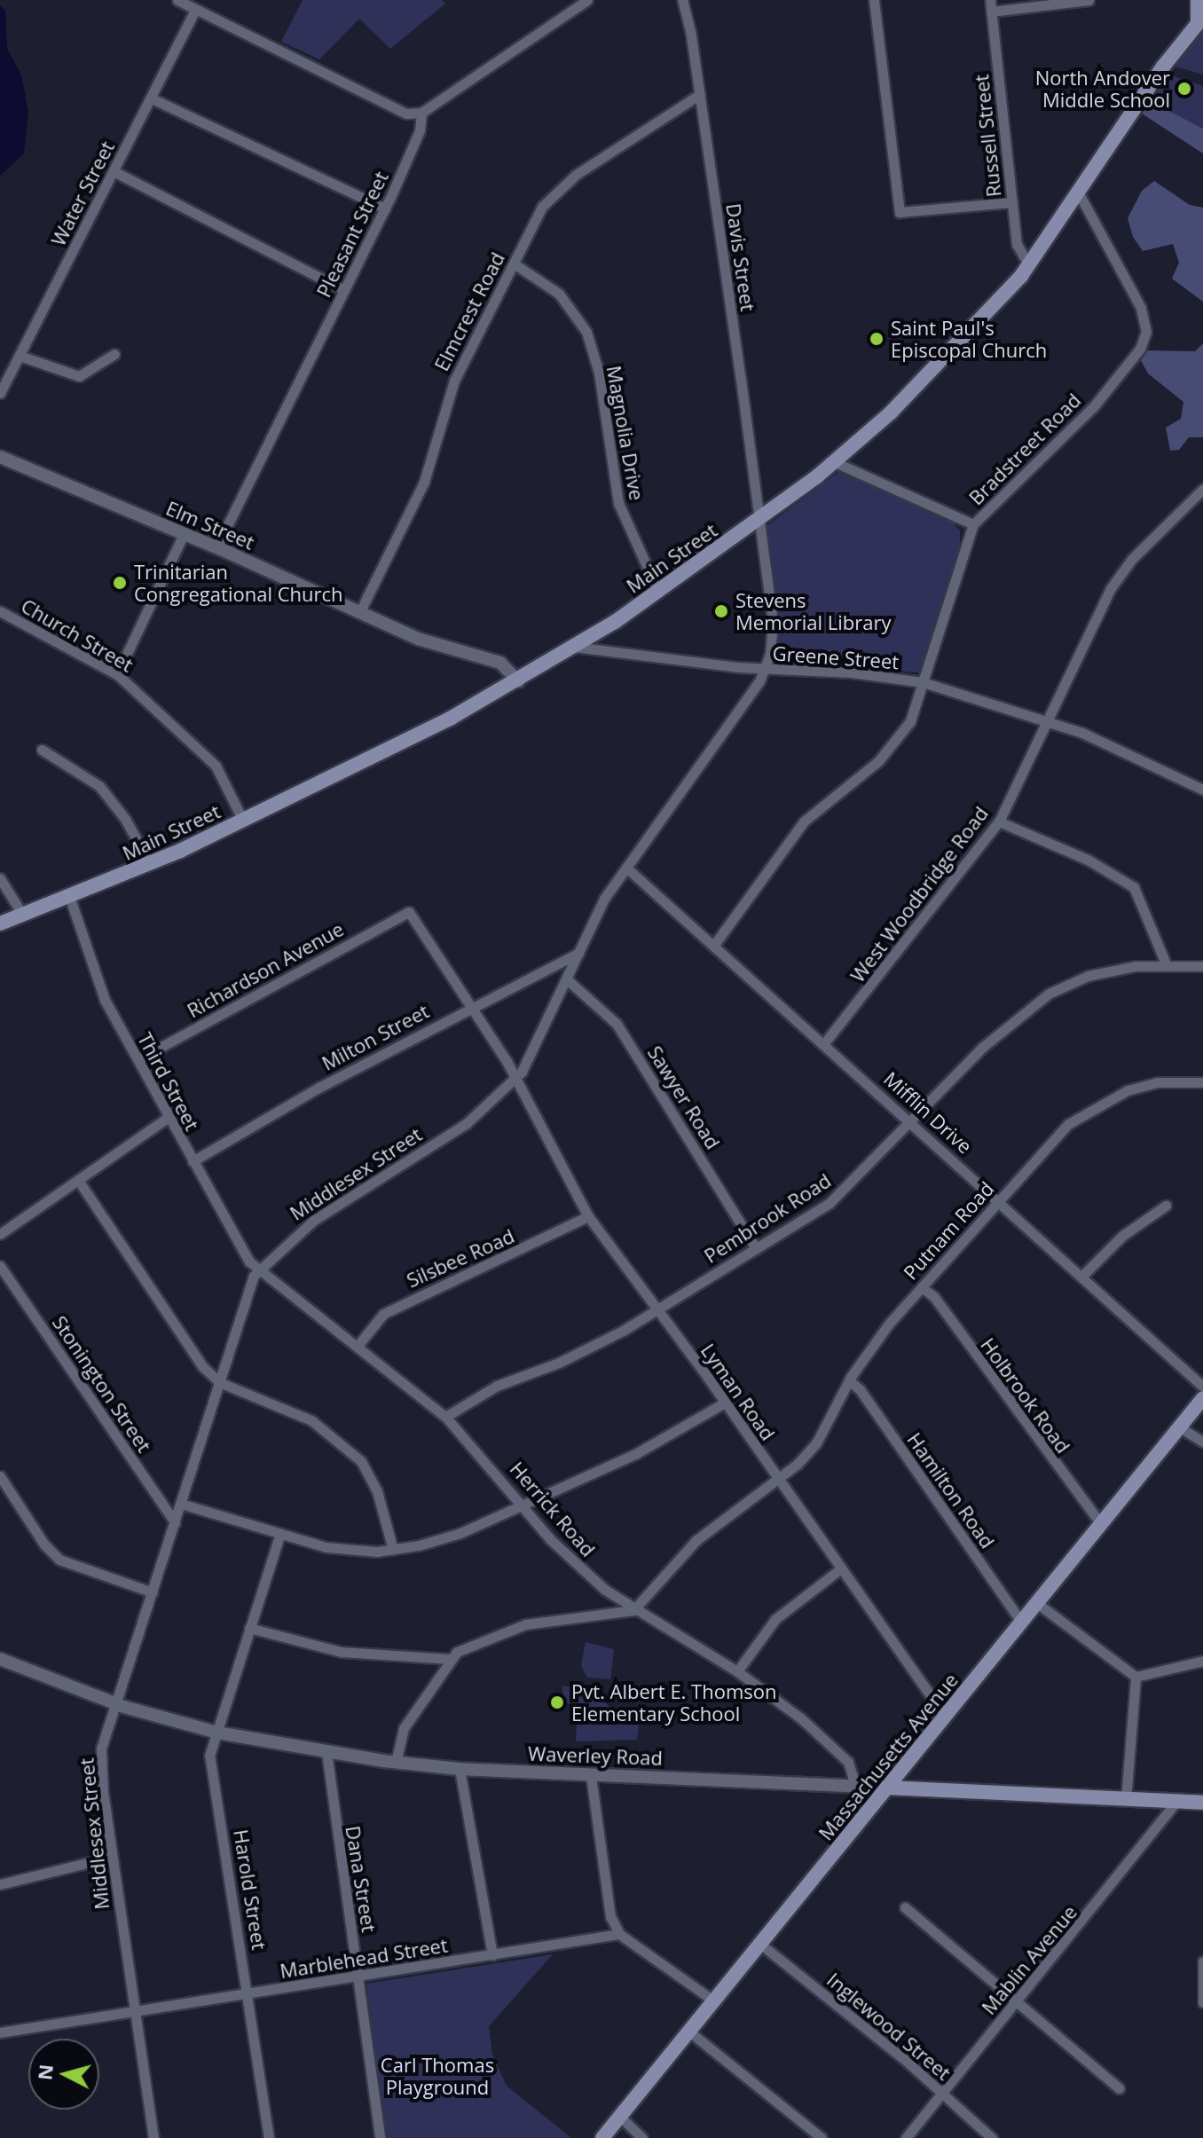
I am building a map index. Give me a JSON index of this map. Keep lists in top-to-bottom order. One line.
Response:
{"streets":{"main road":["Main Street","Waverley Road","Massachusetts Avenue"],"street":["Russell Street","Water Street","Pleasant Street","Davis Street","Elmcrest Road","Magnolia Drive","Bradstreet Road","Elm Street","Church Street","Greene Street","West Woodbridge Road","Richardson Avenue","Milton Street","Third Street","Sawyer Road","Mifflin Drive","Middlesex Street","Pembrook Road","Putnam Road","Silsbee Road","Stonington Street","Lyman Road","Holbrook Road","Hamilton Road","Herrick Road","Dana Street","Harold Street","Marblehead Street","Mablin Avenue","Inglewood Street"]},"crossings":[["Russell Street","Main Street"],["Pleasant Street","Elm Street"],["Davis Street","Elmcrest Road"],["Davis Street","Main Street"],["Davis Street","Middlesex Street"],["Elmcrest Road","Magnolia Drive"],["Elmcrest Road","Elm Street"],["Magnolia Drive","Main Street"],["Bradstreet Road","Main Street"],["Bradstreet Road","Greene Street"],["Bradstreet Road","Mifflin Drive"],["Elm Street","Main Street"],["Main Street","Church Street"],["Main Street","Greene Street"],["Main Street","Third Street"],["Main Street","Middlesex Street"],["Greene Street","West Woodbridge Road"],["Greene Street","Middlesex Street"],["West Woodbridge Road","Mifflin Drive"],["Richardson Avenue","Third Street"],["Richardson Avenue","Lyman Road"],["Milton Street","Third Street"],["Milton Street","Middlesex Street"],["Milton Street","Lyman Road"],["Third Street","Middlesex Street"],["Third Street","Herrick Road"],["Sawyer Road","Middlesex Street"],["Sawyer Road","Pembrook Road"],["Mifflin Drive","Middlesex Street"],["Mifflin Drive","Pembrook Road"],["Mifflin Drive","Putnam Road"],["Middlesex Street","Stonington Street"],["Middlesex Street","Lyman Road"],["Middlesex Street","Herrick Road"],["Middlesex Street","Waverley Road"],["Middlesex Street","Marblehead Street"],["Pembrook Road","Lyman Road"],["Pembrook Road","Herrick Road"],["Putnam Road","Lyman Road"],["Putnam Road","Holbrook Road"],["Putnam Road","Hamilton Road"],["Putnam Road","Herrick Road"],["Silsbee Road","Lyman Road"],["Silsbee Road","Herrick Road"],["Lyman Road","Massachusetts Avenue"],["Holbrook Road","Massachusetts Avenue"],["Hamilton Road","Massachusetts Avenue"],["Herrick Road","Waverley Road"],["Waverley Road","Massachusetts Avenue"],["Waverley Road","Dana Street"],["Waverley Road","Harold Street"],["Waverley Road","Mablin Avenue"],["Massachusetts Avenue","Inglewood Street"],["Dana Street","Marblehead Street"],["Harold Street","Marblehead Street"],["Mablin Avenue","Inglewood Street"]],"parks":["Carl Thomas Playground"],"places":["North Andover Middle School","Saint Paul's Episcopal Church","Trinitarian Congregational Church","Stevens Memorial Library","Pvt. Albert E. Thomson Elementary School"],"north":"left"}
